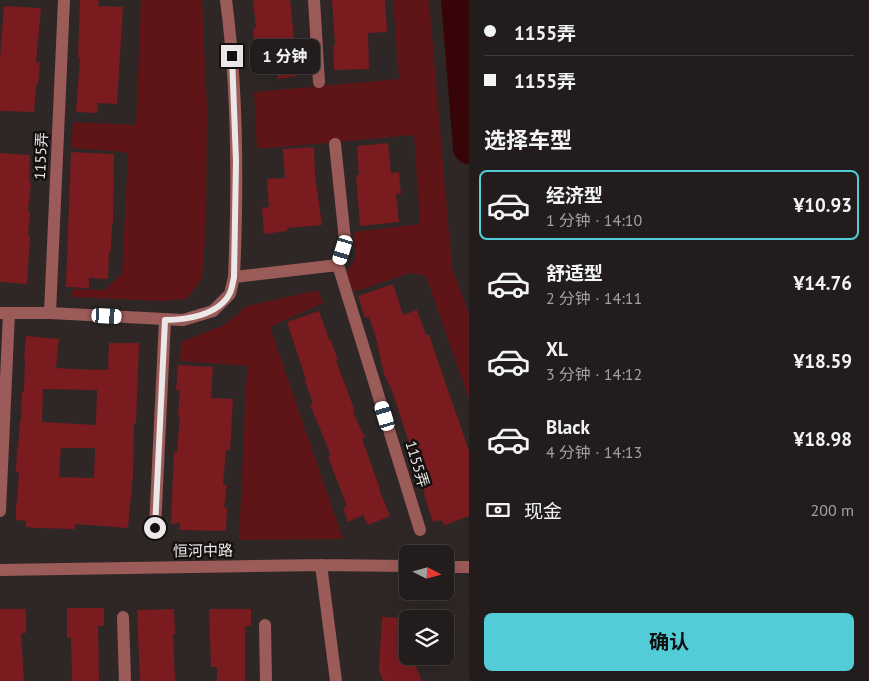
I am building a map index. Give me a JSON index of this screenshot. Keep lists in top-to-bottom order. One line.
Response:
{"streets":{"street":["1155弄","恒河中路"]},"north":"right","page":{"banner":["1155弄","1155弄"],"bubble":"1 分钟","heading":"选择车型","list":[{"name":"经济型","note":"1 分钟 · 14:10","value":"¥10.93"},{"name":"舒适型","note":"2 分钟 · 14:11","value":"¥14.76"},{"name":"XL","note":"3 分钟 · 14:12","value":"¥18.59"},{"name":"Black","note":"4 分钟 · 14:13","value":"¥18.98"}],"pay":["现金","200 m"],"buttons":"确认"}}
